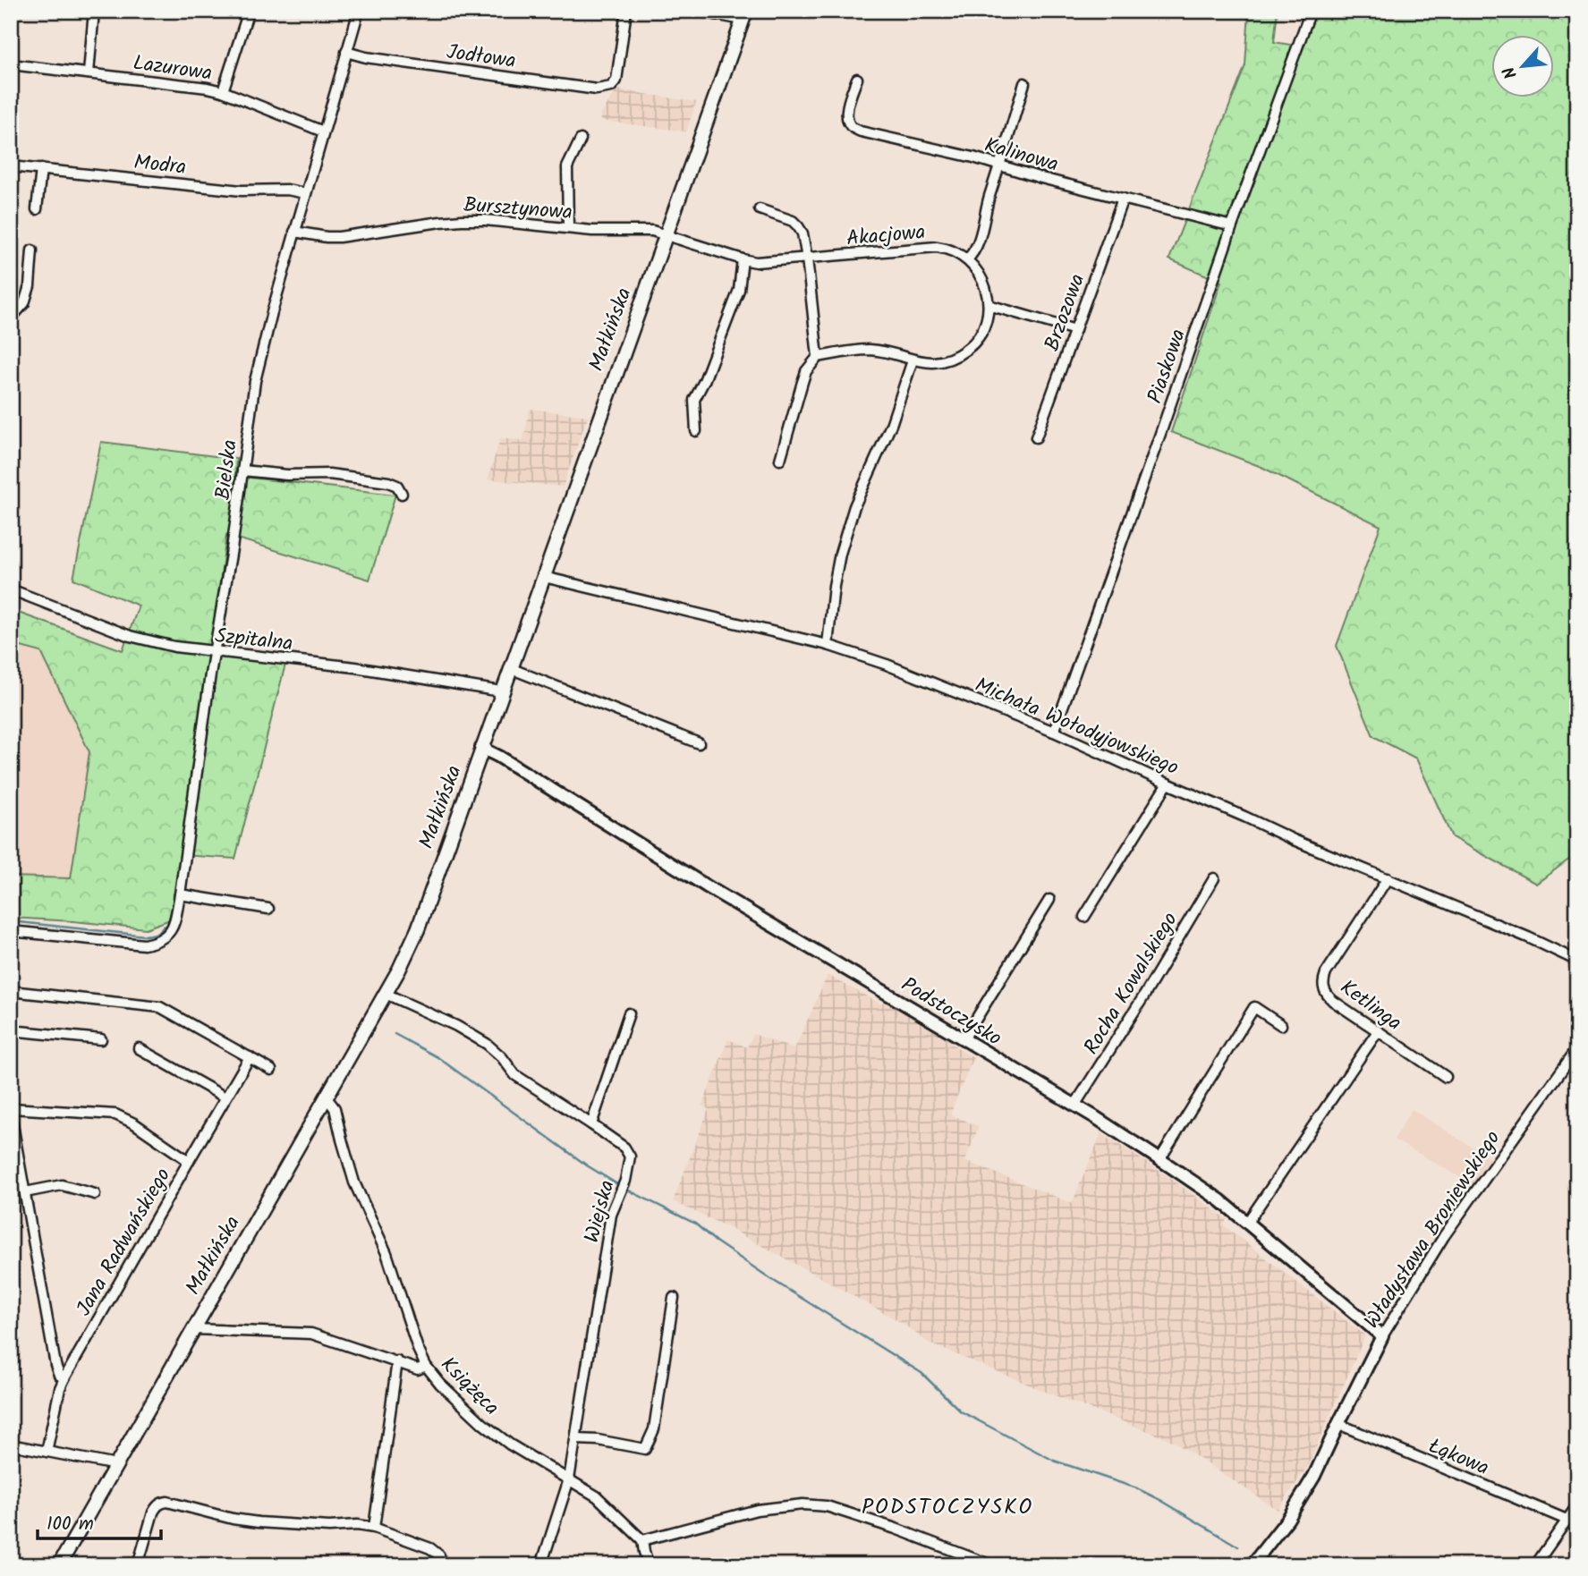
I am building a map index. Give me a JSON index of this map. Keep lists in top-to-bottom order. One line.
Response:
{"streets":{"main road":["Małkińska"],"street":["Jodłowa","Lazurowa","Kalinowa","Modra","Bursztynowa","Akacjowa","Brzozowa","Piaskowa","Bielska","Szpitalna","Michała Wołodyjowskiego","Rocha Kowalskiego","Ketlinga","Podstoczysko","Wiejska","Władysława Broniewskiego","Jana Radwańskiego","Książęca","Łąkowa"]},"crossings":[["Jodłowa","Bielska"],["Lazurowa","Bielska"],["Kalinowa","Brzozowa"],["Kalinowa","Piaskowa"],["Modra","Bielska"],["Bursztynowa","Akacjowa"],["Bursztynowa","Małkińska"],["Bursztynowa","Bielska"],["Akacjowa","Małkińska"],["Małkińska","Szpitalna"],["Małkińska","Michała Wołodyjowskiego"],["Małkińska","Podstoczysko"],["Małkińska","Wiejska"],["Małkińska","Książęca"],["Piaskowa","Michała Wołodyjowskiego"],["Bielska","Szpitalna"],["Michała Wołodyjowskiego","Ketlinga"],["Rocha Kowalskiego","Podstoczysko"],["Podstoczysko","Władysława Broniewskiego"],["Wiejska","Książęca"],["Władysława Broniewskiego","Łąkowa"]],"districts":["PODSTOCZYSKO"],"scale_bar":"100 m","north":"bottom left"}
